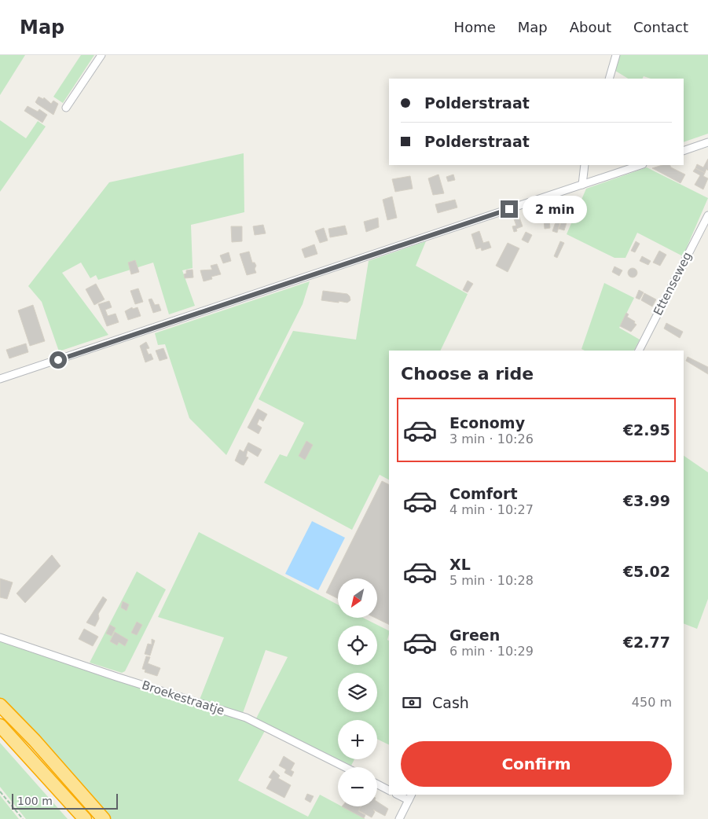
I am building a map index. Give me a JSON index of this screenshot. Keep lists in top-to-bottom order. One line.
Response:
{"streets":{"street":["Ettenseweg","Broekestraatje"]},"scale_bar":"100 m","north":"bottom left","page":{"header":"Map","nav":["Home","Map","About","Contact"],"banner":["Polderstraat","Polderstraat"],"bubble":"2 min","heading":"Choose a ride","list":[{"name":"Economy","note":"3 min · 10:26","value":"€2.95"},{"name":"Comfort","note":"4 min · 10:27","value":"€3.99"},{"name":"XL","note":"5 min · 10:28","value":"€5.02"},{"name":"Green","note":"6 min · 10:29","value":"€2.77"}],"map_buttons":["+","−"],"pay":["Cash","450 m"],"buttons":"Confirm","scale":"100 m"}}
